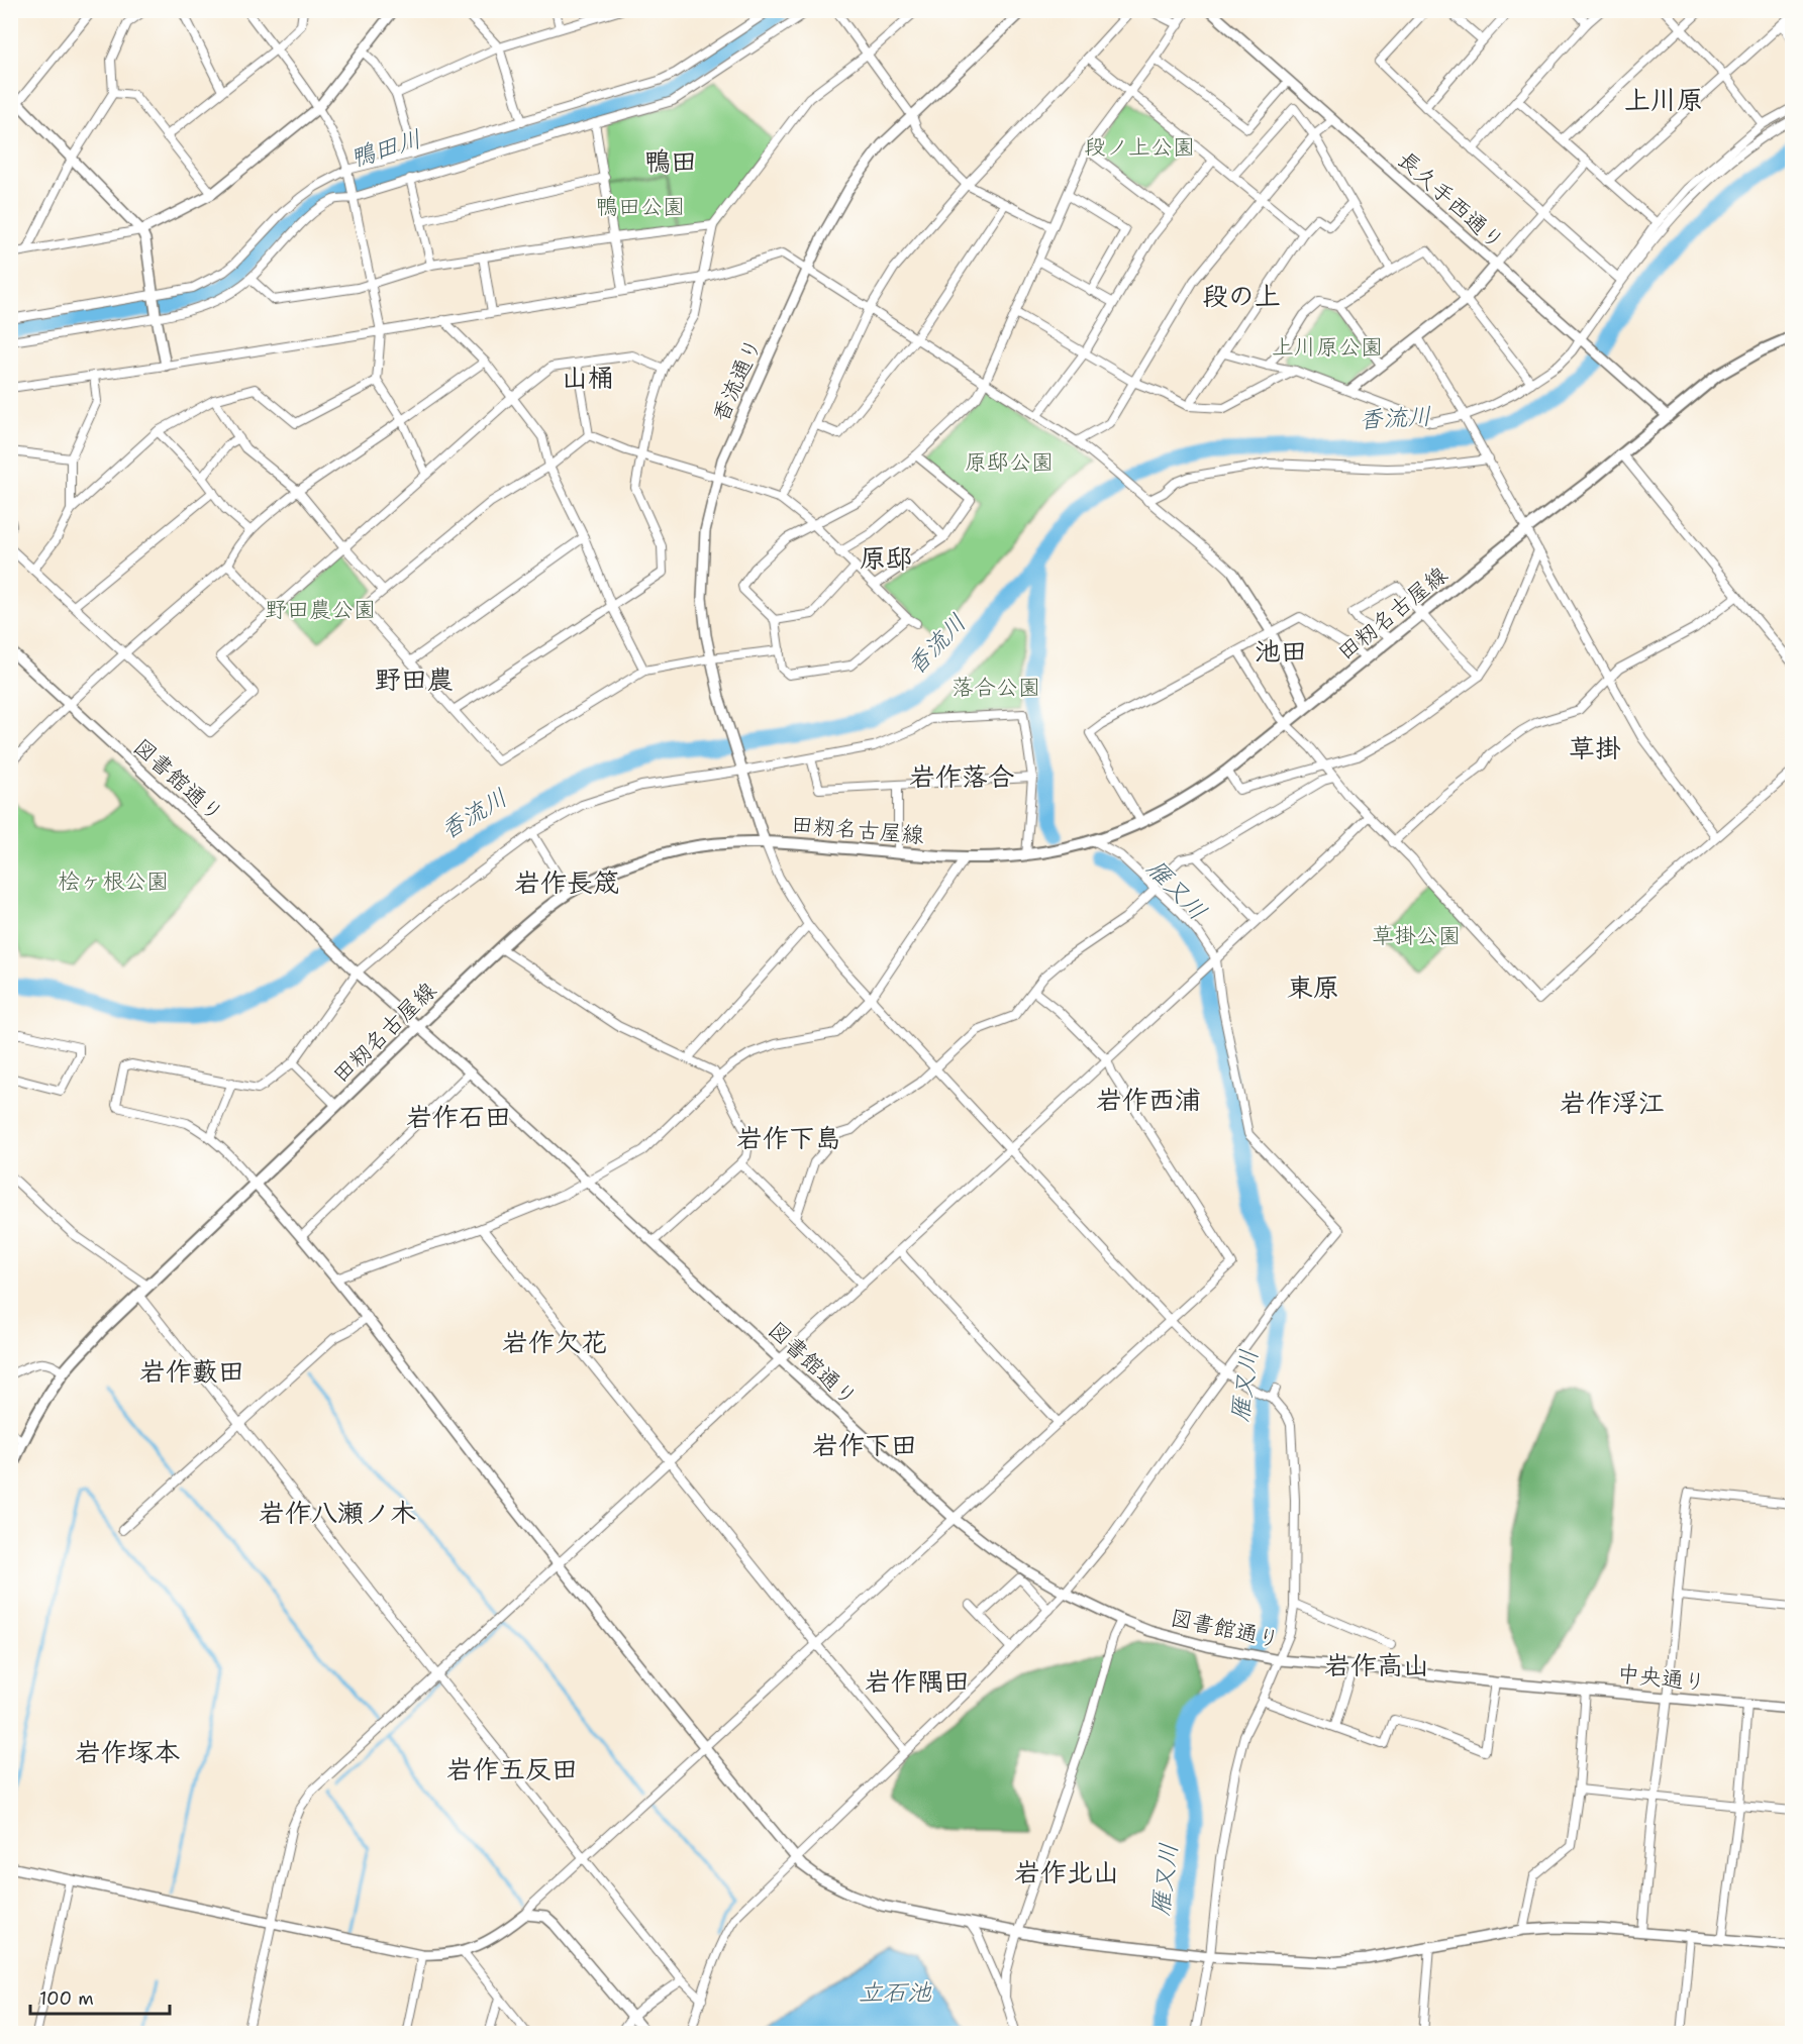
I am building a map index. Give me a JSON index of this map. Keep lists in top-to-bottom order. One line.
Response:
{"streets":{"main road":["田籾名古屋線"],"street":["長久手西通り","香流通り","図書館通り","中央通り"]},"crossings":[["長久手西通り","田籾名古屋線"],["香流通り","田籾名古屋線"],["田籾名古屋線","図書館通り"],["図書館通り","中央通り"]],"districts":["上川原","鴨田","段の上","山桶","原邸","池田","野田農","草掛","岩作落合","岩作長筬","東原","岩作西浦","岩作浮江","岩作石田","岩作下島","岩作欠花","岩作藪田","岩作下田","岩作八瀬ノ木","岩作高山","岩作隅田","岩作塚本","岩作五反田","岩作北山"],"water":["鴨田川","香流川","雁又川","立石池"],"parks":["段ノ上公園","鴨田公園","上川原公園","原邸公園","野田農公園","落合公園","桧ヶ根公園","草掛公園"],"scale_bar":"100 m"}
